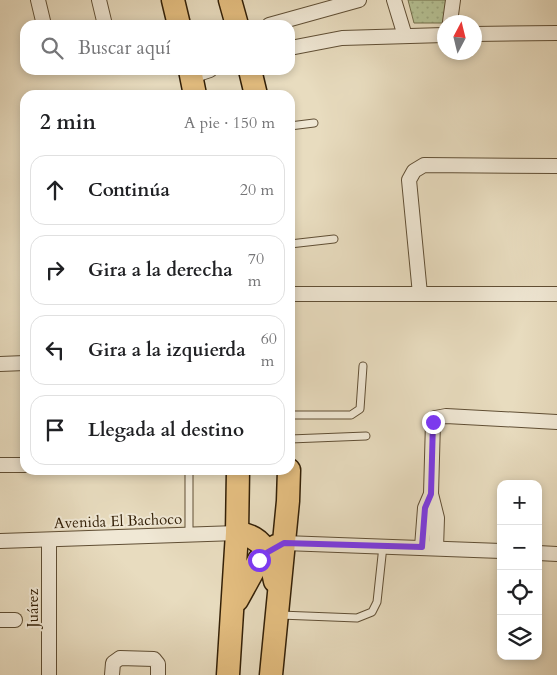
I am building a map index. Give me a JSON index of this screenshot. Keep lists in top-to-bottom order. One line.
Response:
{"streets":{"street":["Avenida El Bachoco","Juárez"]},"crossings":[["Avenida El Bachoco","Juárez"]],"north":"top","page":{"search":"Buscar aquí","heading":["2 min","A pie · 150 m"],"list":[["Continúa","20 m"],["Gira a la derecha","70 m"],["Gira a la izquierda","60 m"],"Llegada al destino"],"map_buttons":["+","−"]}}
